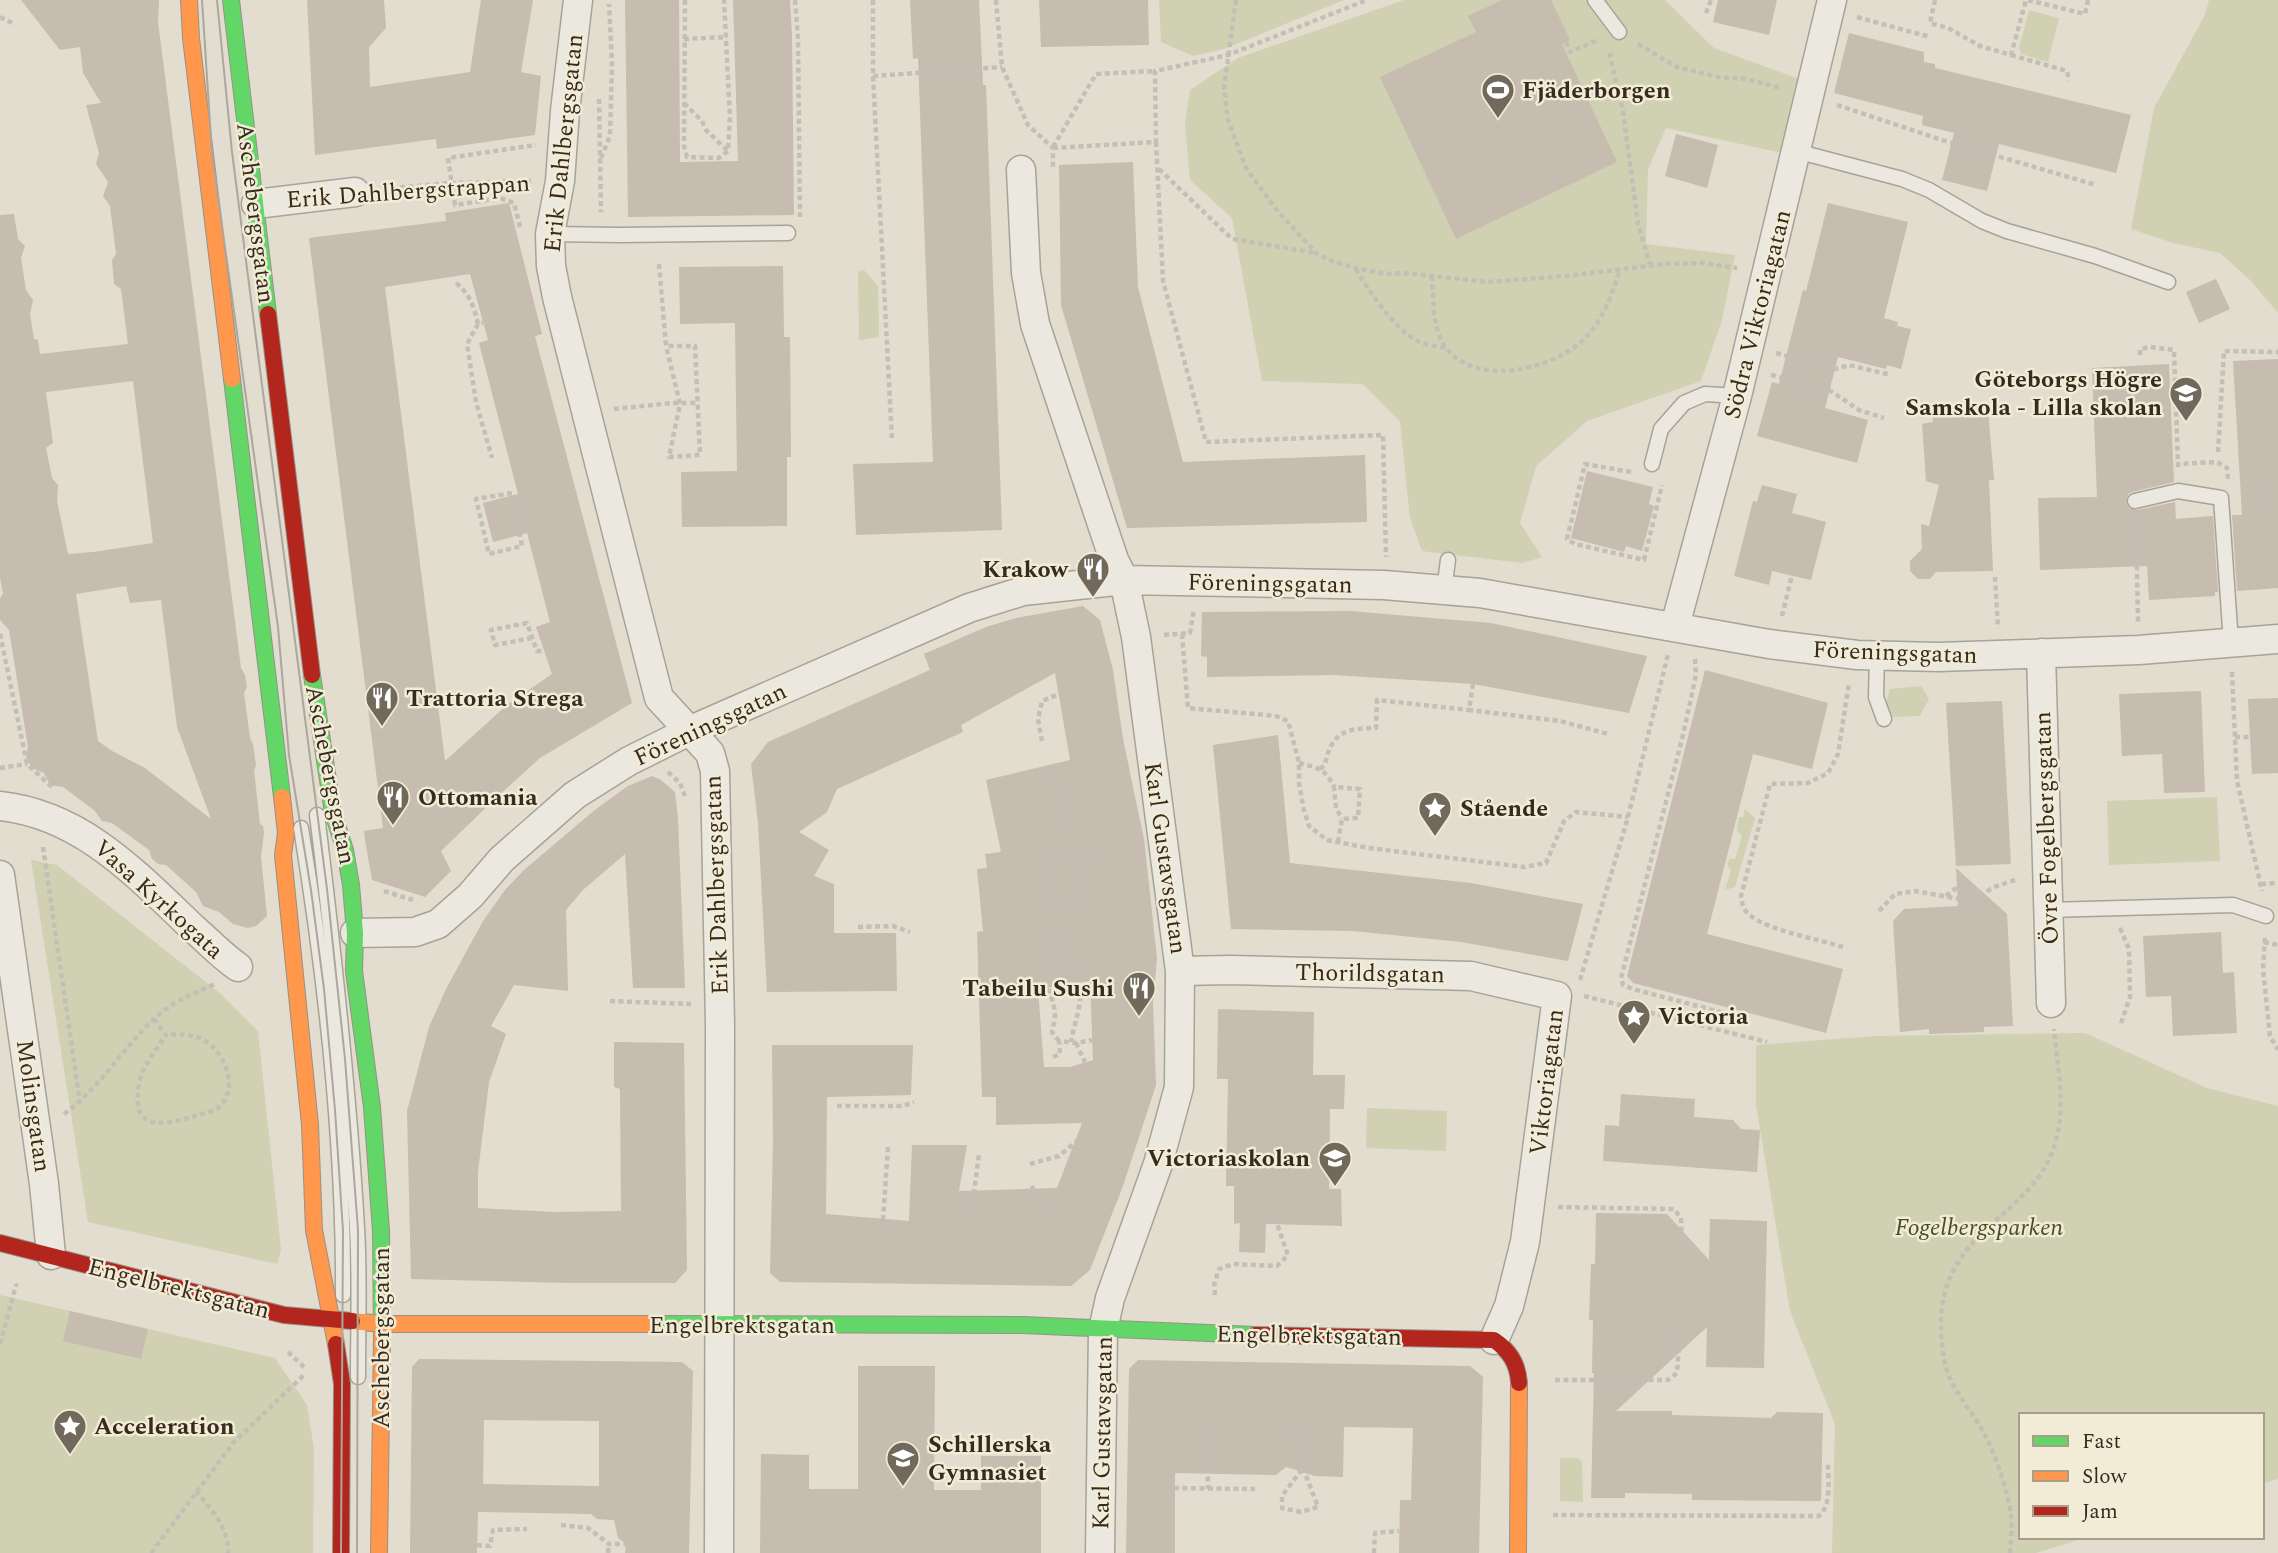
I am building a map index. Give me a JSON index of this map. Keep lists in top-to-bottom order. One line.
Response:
{"streets":{"street":["Erik Dahlbergsgatan","Erik Dahlbergstrappan","Aschebergsgatan","Södra Viktoriagatan","Föreningsgatan","Övre Fogelbergsgatan","Karl Gustavsgatan","Vasa Kyrkogata","Thorildsgatan","Viktoriagatan","Molinsgatan","Engelbrektsgatan"]},"crossings":[["Erik Dahlbergsgatan","Erik Dahlbergstrappan"],["Erik Dahlbergsgatan","Föreningsgatan"],["Erik Dahlbergsgatan","Engelbrektsgatan"],["Erik Dahlbergstrappan","Aschebergsgatan"],["Aschebergsgatan","Föreningsgatan"],["Aschebergsgatan","Engelbrektsgatan"],["Södra Viktoriagatan","Föreningsgatan"],["Södra Viktoriagatan","Viktoriagatan"],["Föreningsgatan","Övre Fogelbergsgatan"],["Föreningsgatan","Karl Gustavsgatan"],["Föreningsgatan","Viktoriagatan"],["Karl Gustavsgatan","Thorildsgatan"],["Karl Gustavsgatan","Engelbrektsgatan"],["Thorildsgatan","Viktoriagatan"],["Viktoriagatan","Engelbrektsgatan"],["Molinsgatan","Engelbrektsgatan"]],"parks":["Fogelbergsparken"],"places":{"sports":["Fjäderborgen"],"school or university":["Göteborgs Högre Samskola - Lilla skolan","Victoriaskolan","Schillerska Gymnasiet"],"restaurant":["Krakow","Trattoria Strega","Ottomania","Tabeilu Sushi"],"place":["Stående","Victoria","Acceleration"]},"legend":["Fast","Slow","Jam"]}
